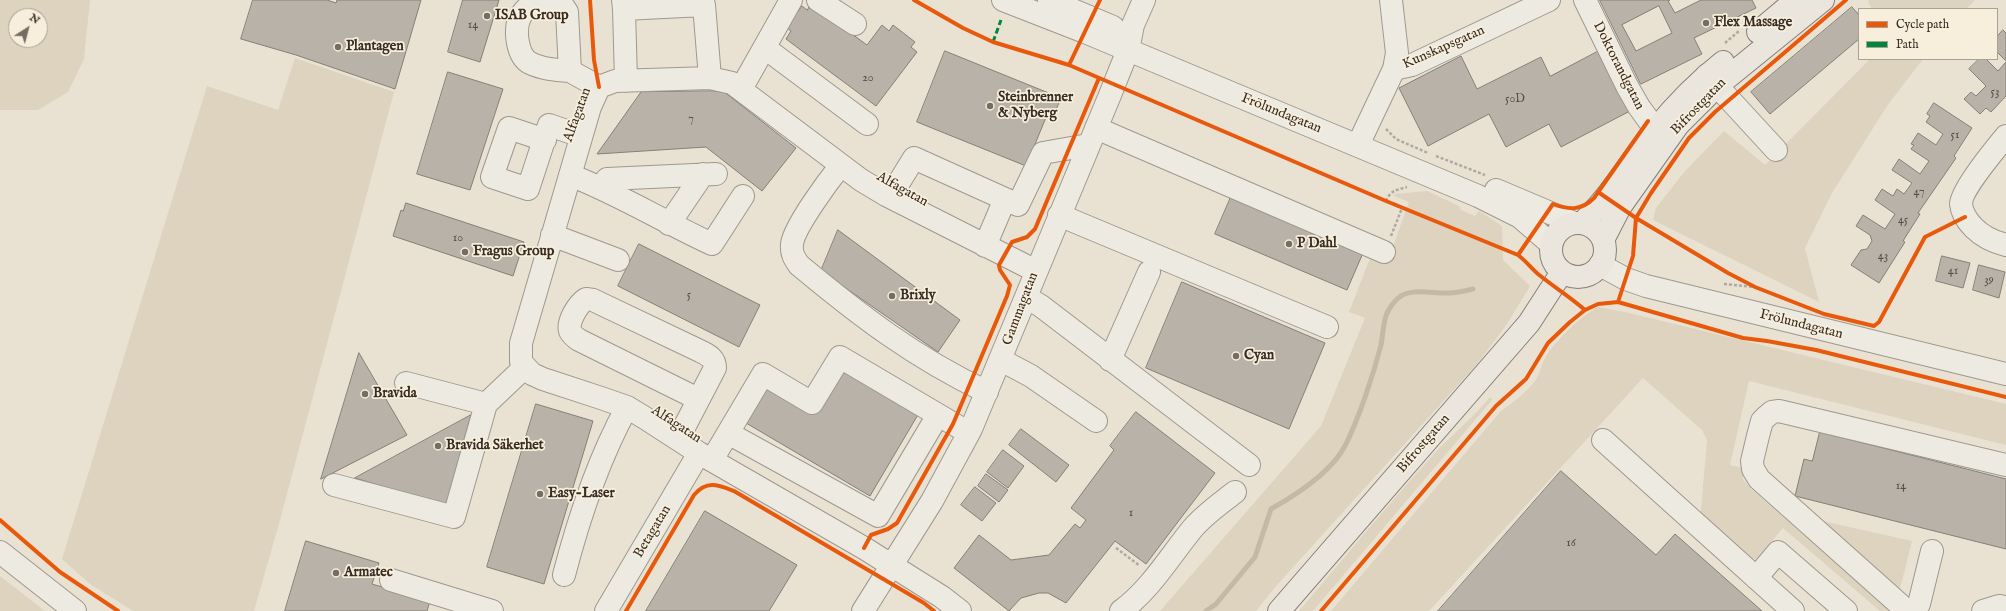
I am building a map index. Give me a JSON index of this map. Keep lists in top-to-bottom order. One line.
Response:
{"streets":{"main road":["Bifrostgatan"],"street":["Kunskapsgatan","Doktorandgatan","Frölundagatan","Alfagatan","Gammagatan","Betagatan"]},"crossings":[["Kunskapsgatan","Frölundagatan"],["Doktorandgatan","Bifrostgatan"],["Bifrostgatan","Frölundagatan"],["Frölundagatan","Gammagatan"],["Alfagatan","Gammagatan"],["Alfagatan","Betagatan"]],"places":["ISAB Group","Flex Massage","Plantagen","Steinbrenner & Nyberg","P Dahl","Fragus Group","Brixly","Cyan","Bravida","Bravida Säkerhet","Easy-Laser","Armatec"],"house_numbers":["14","20","53","50D","7","51","47","45","10","43","41","39","5","14","1","16"],"legend":["Cycle path","Path"],"north":"top right"}
